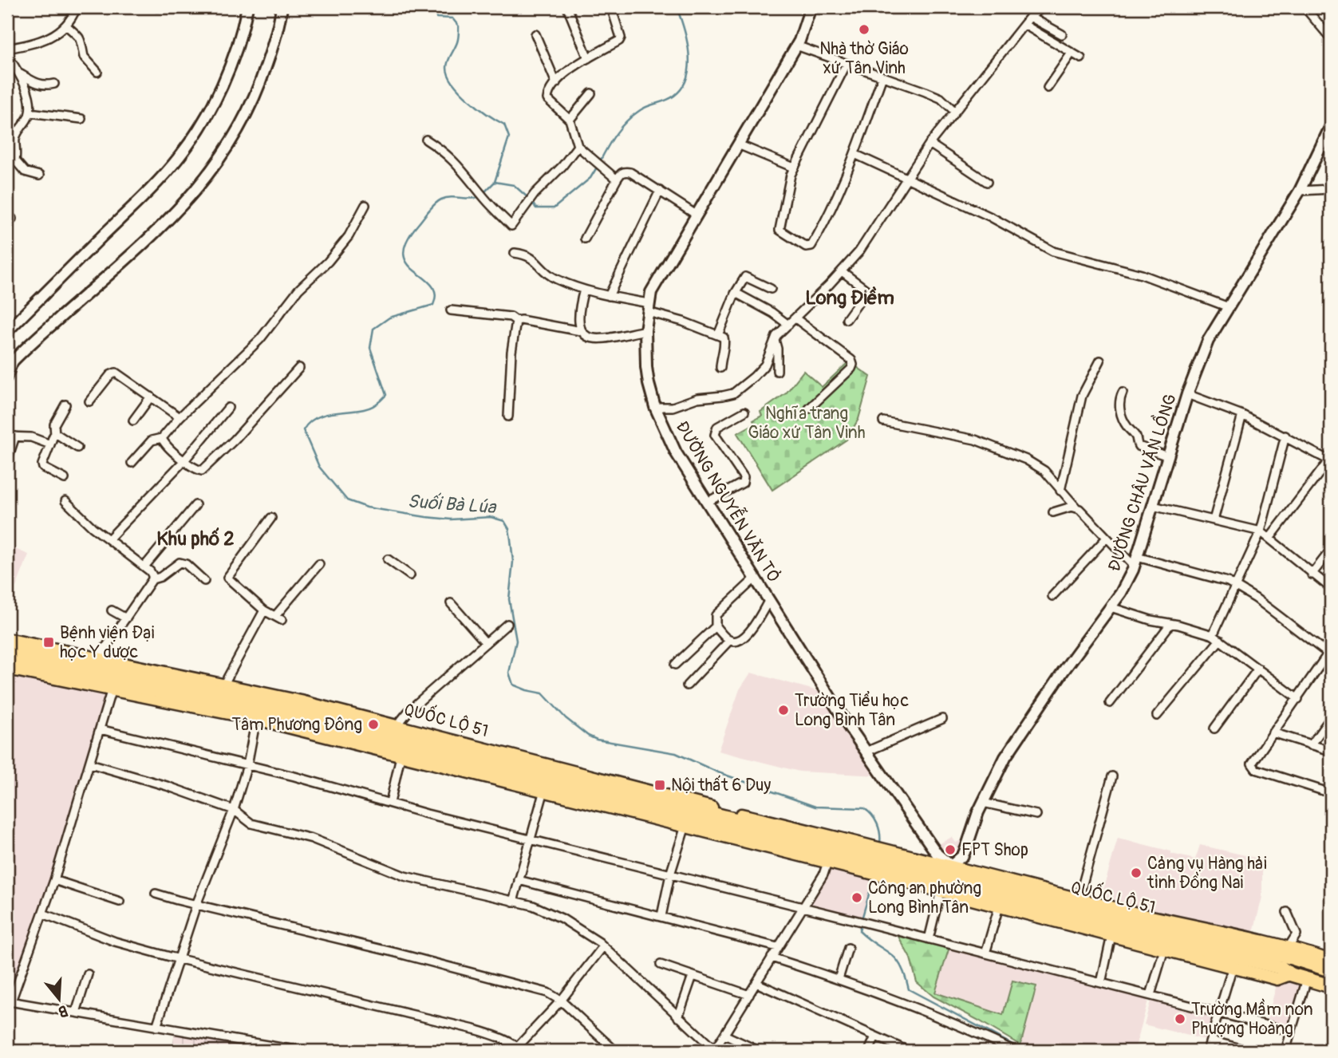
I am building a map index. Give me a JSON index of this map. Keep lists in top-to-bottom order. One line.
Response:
{"streets":{"highway":["QUỐC LỘ 51"],"street":["ĐƯỜNG CHÂU VĂN LỒNG","ĐƯỜNG NGUYỄN VĂN TỎ"]},"crossings":[["ĐƯỜNG CHÂU VĂN LỒNG","ĐƯỜNG NGUYỄN VĂN TỎ"],["ĐƯỜNG CHÂU VĂN LỒNG","QUỐC LỘ 51"],["ĐƯỜNG NGUYỄN VĂN TỎ","QUỐC LỘ 51"]],"districts":["Long Điềm","Khu phố 2"],"water":["Suối Bà Lúa"],"parks":["Nghĩa trang Giáo xứ Tân Vinh"],"places":{"other":["Nhà thờ Giáo xứ Tân Vinh","Trường Tiểu học Long Bình Tân","Tâm Phương Đông","FPT Shop","Cảng vụ Hàng hải tỉnh Đồng Nai","Công an phường Long Bình Tân","Trường Mầm non Phượng Hoàng"],"transit":["Bệnh viện Đại học Y dược","Nội thất 6 Duy"]},"north":"bottom"}
